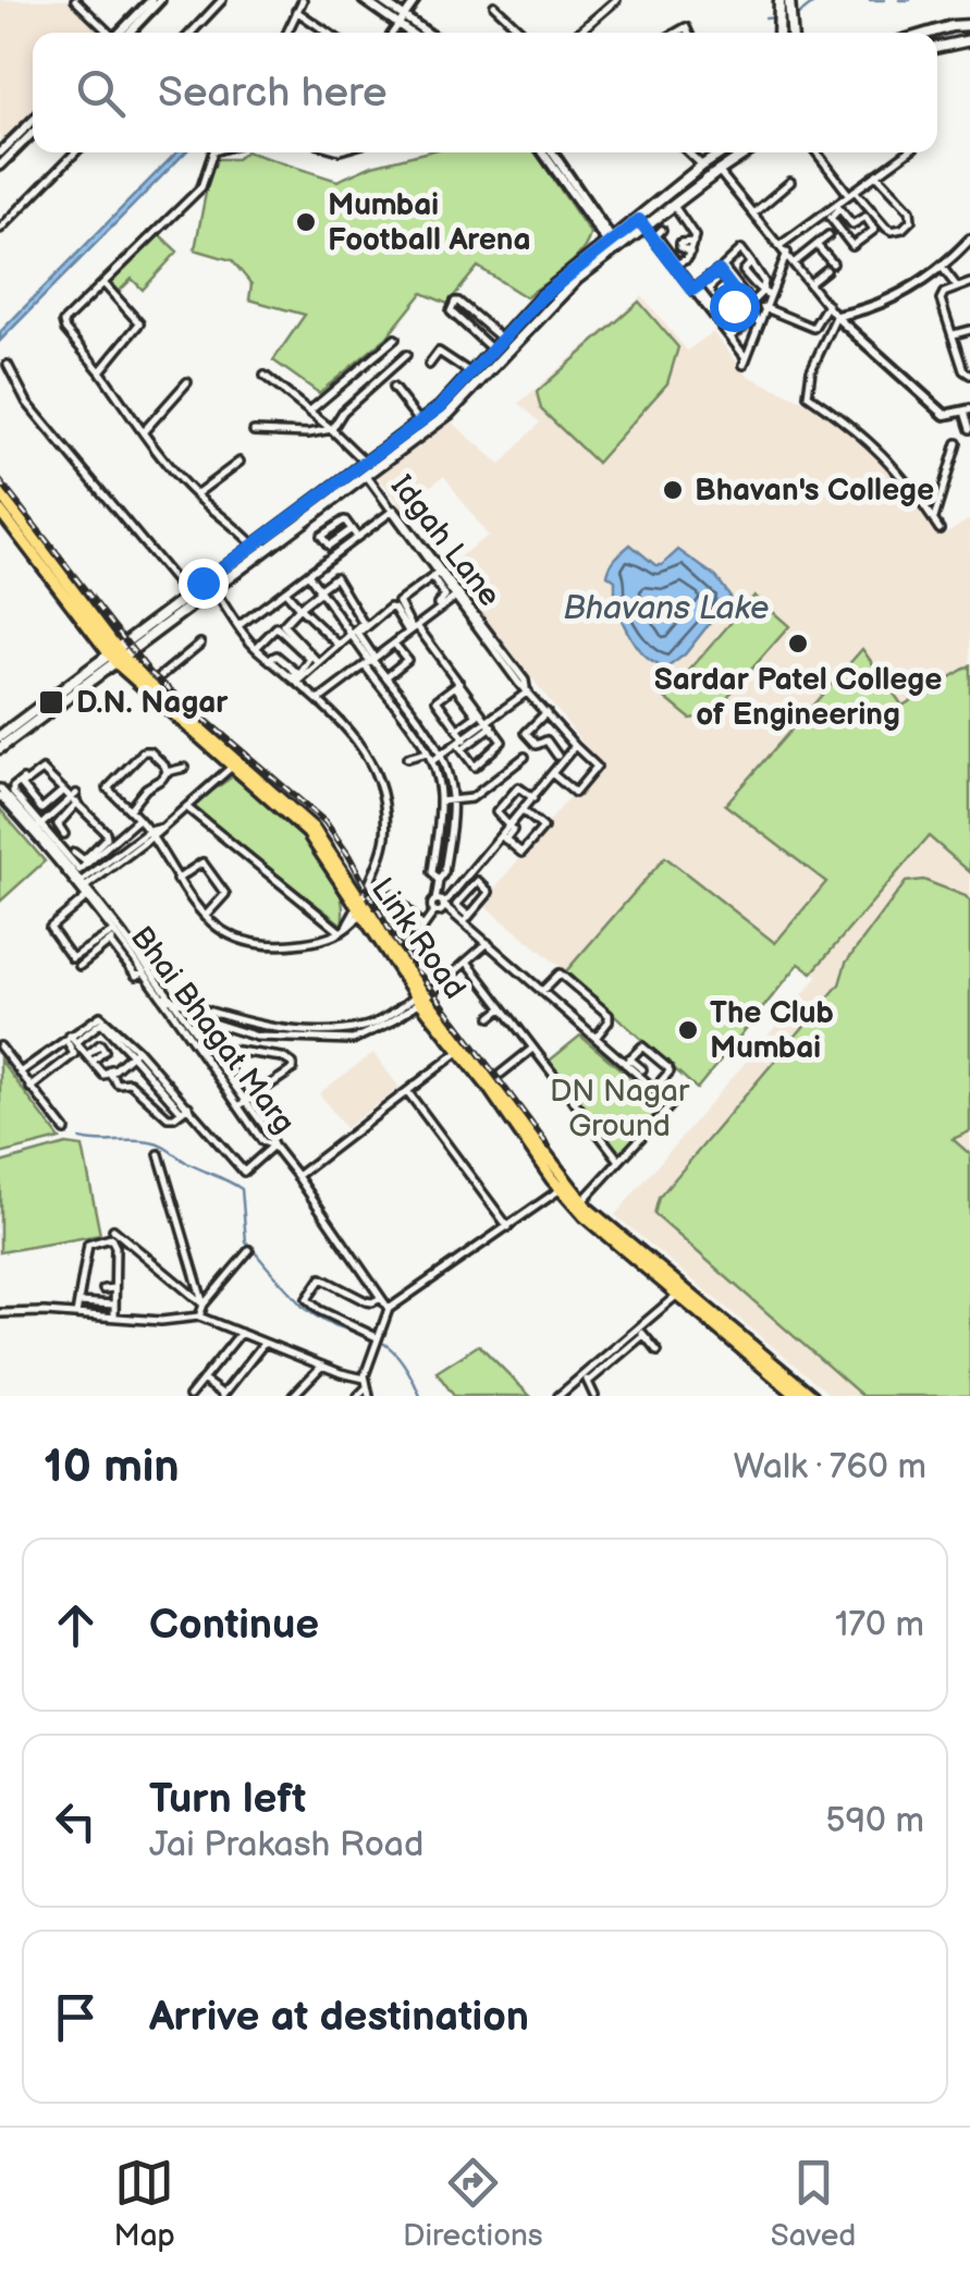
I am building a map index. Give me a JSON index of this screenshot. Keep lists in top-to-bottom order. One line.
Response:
{"streets":{"main road":["Link Road"],"street":["Idgah Lane","Bhai Bhagat Marg"]},"crossings":[["Link Road","Bhai Bhagat Marg"]],"water":["Bhavans Lake"],"parks":["DN Nagar Ground"],"places":{"other":["Mumbai Football Arena","Bhavan's College","Sardar Patel College of Engineering","The Club Mumbai"],"transit":["D.N. Nagar"]},"page":{"search":"Search here","heading":["10 min","Walk · 760 m"],"list":[["Continue","170 m"],["Turn left","Jai Prakash Road","590 m"],"Arrive at destination"],"nav":["Map","Directions","Saved"]}}
